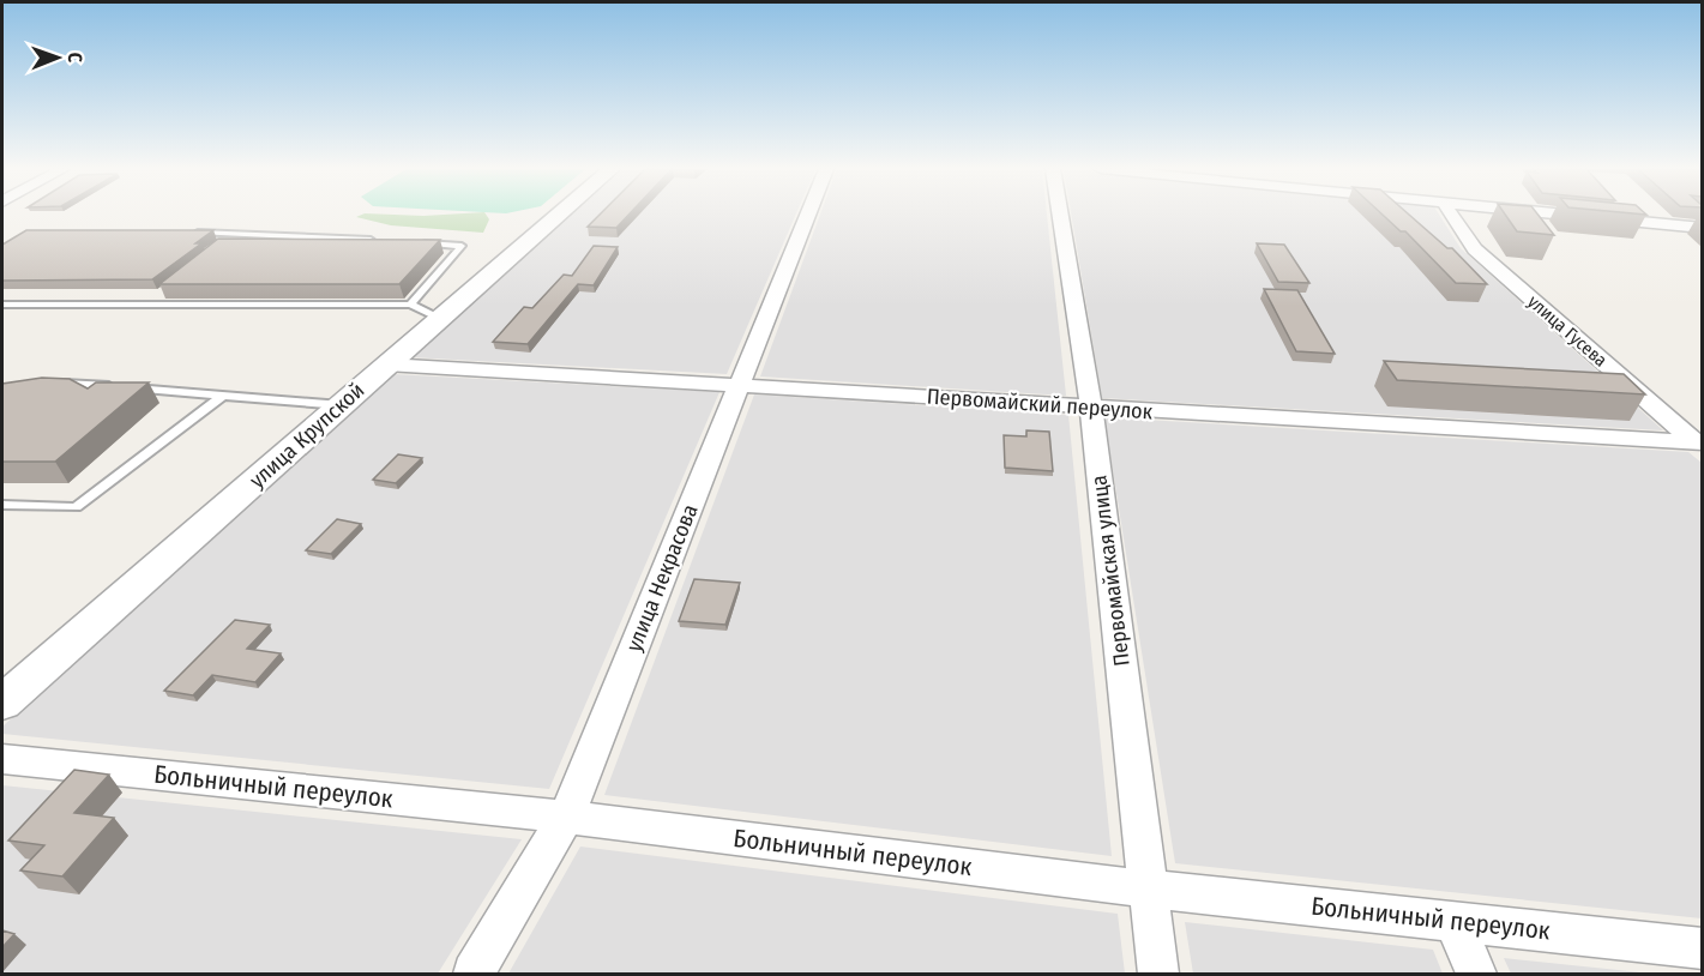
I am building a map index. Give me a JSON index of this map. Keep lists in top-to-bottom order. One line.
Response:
{"streets":{"street":["улица Гусева","Первомайский переулок","улица Крупской","Первомайская улица","улица Некрасова","Больничный переулок"]},"crossings":[["улица Гусева","Первомайский переулок"],["Первомайский переулок","улица Крупской"],["Первомайский переулок","Первомайская улица"],["Первомайский переулок","улица Некрасова"],["Первомайская улица","Больничный переулок"],["улица Некрасова","Больничный переулок"]],"north":"right"}
